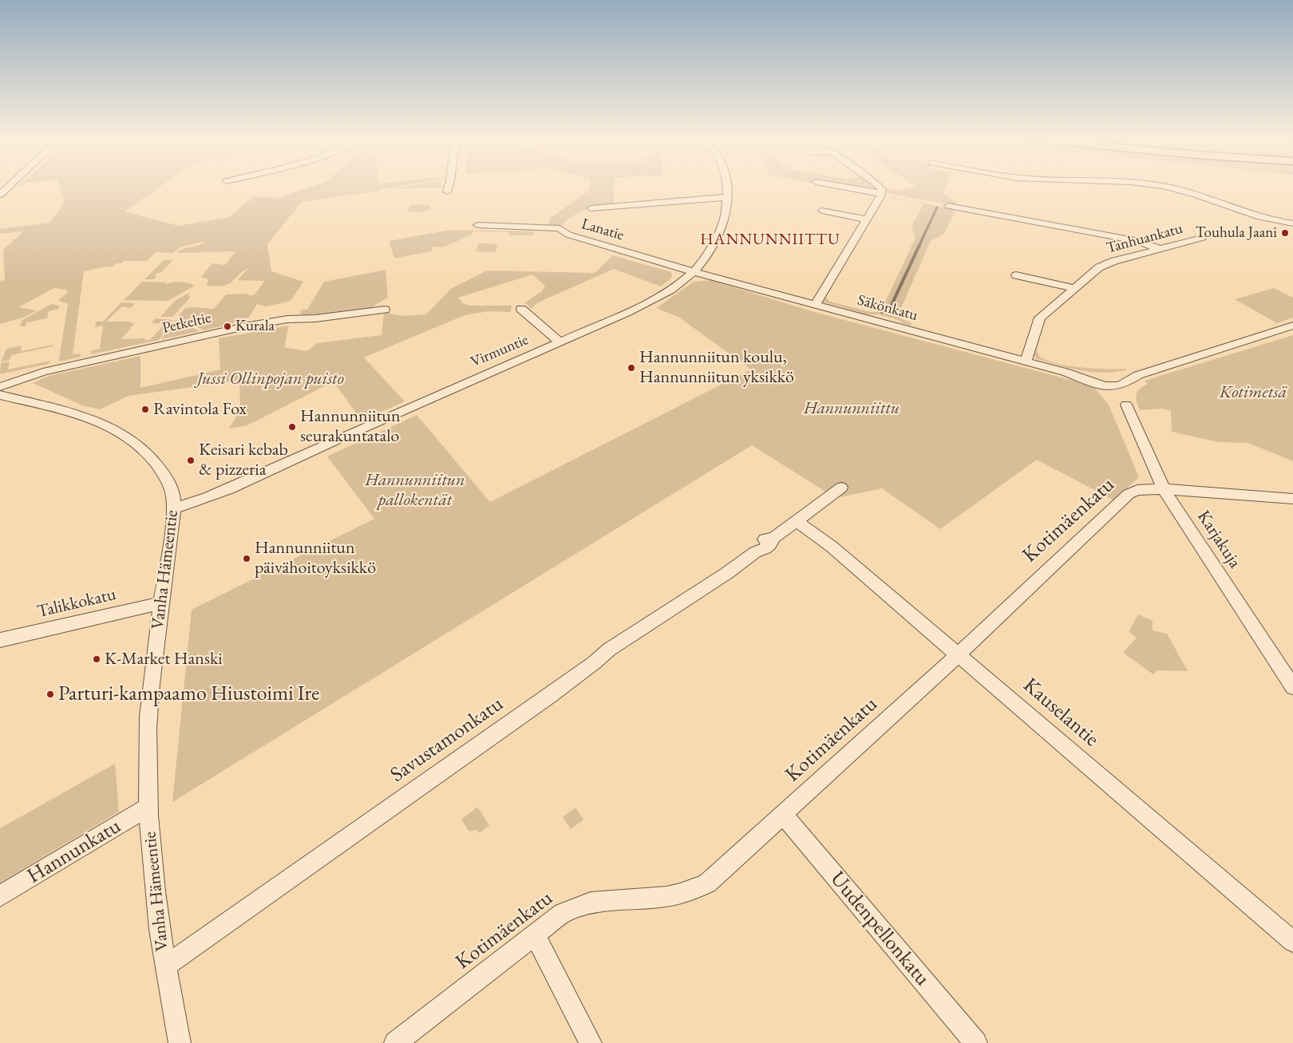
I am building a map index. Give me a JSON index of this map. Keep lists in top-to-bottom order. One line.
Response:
{"streets":{"street":["Lanatie","Tanhuankatu","Säkönkatu","Petkeltie","Virmuntie","Kotimäenkatu","Karjakuja","Vanha Hämeentie","Talikkokatu","Kauselantie","Savustamonkatu","Hannunkatu","Uudenpellonkatu"]},"crossings":[["Lanatie","Säkönkatu"],["Lanatie","Virmuntie"],["Tanhuankatu","Säkönkatu"],["Säkönkatu","Virmuntie"],["Virmuntie","Vanha Hämeentie"],["Kotimäenkatu","Karjakuja"],["Kotimäenkatu","Kauselantie"],["Kotimäenkatu","Uudenpellonkatu"],["Vanha Hämeentie","Talikkokatu"],["Vanha Hämeentie","Savustamonkatu"],["Vanha Hämeentie","Hannunkatu"],["Kauselantie","Savustamonkatu"]],"districts":["HANNUNNIITTU"],"parks":["Jussi Ollinpojan puisto","Kotimetsä","Hannunniittu","Hannunniitun pallokentät"],"places":["Touhula Jaani","Kurala","Hannunniitun koulu, Hannunniitun yksikkö","Ravintola Fox","Hannunniitun seurakuntatalo","Keisari kebab & pizzeria","Hannunniitun päivähoitoyksikkö","K-Market Hanski","Parturi-kampaamo Hiustoimi Ire"]}
